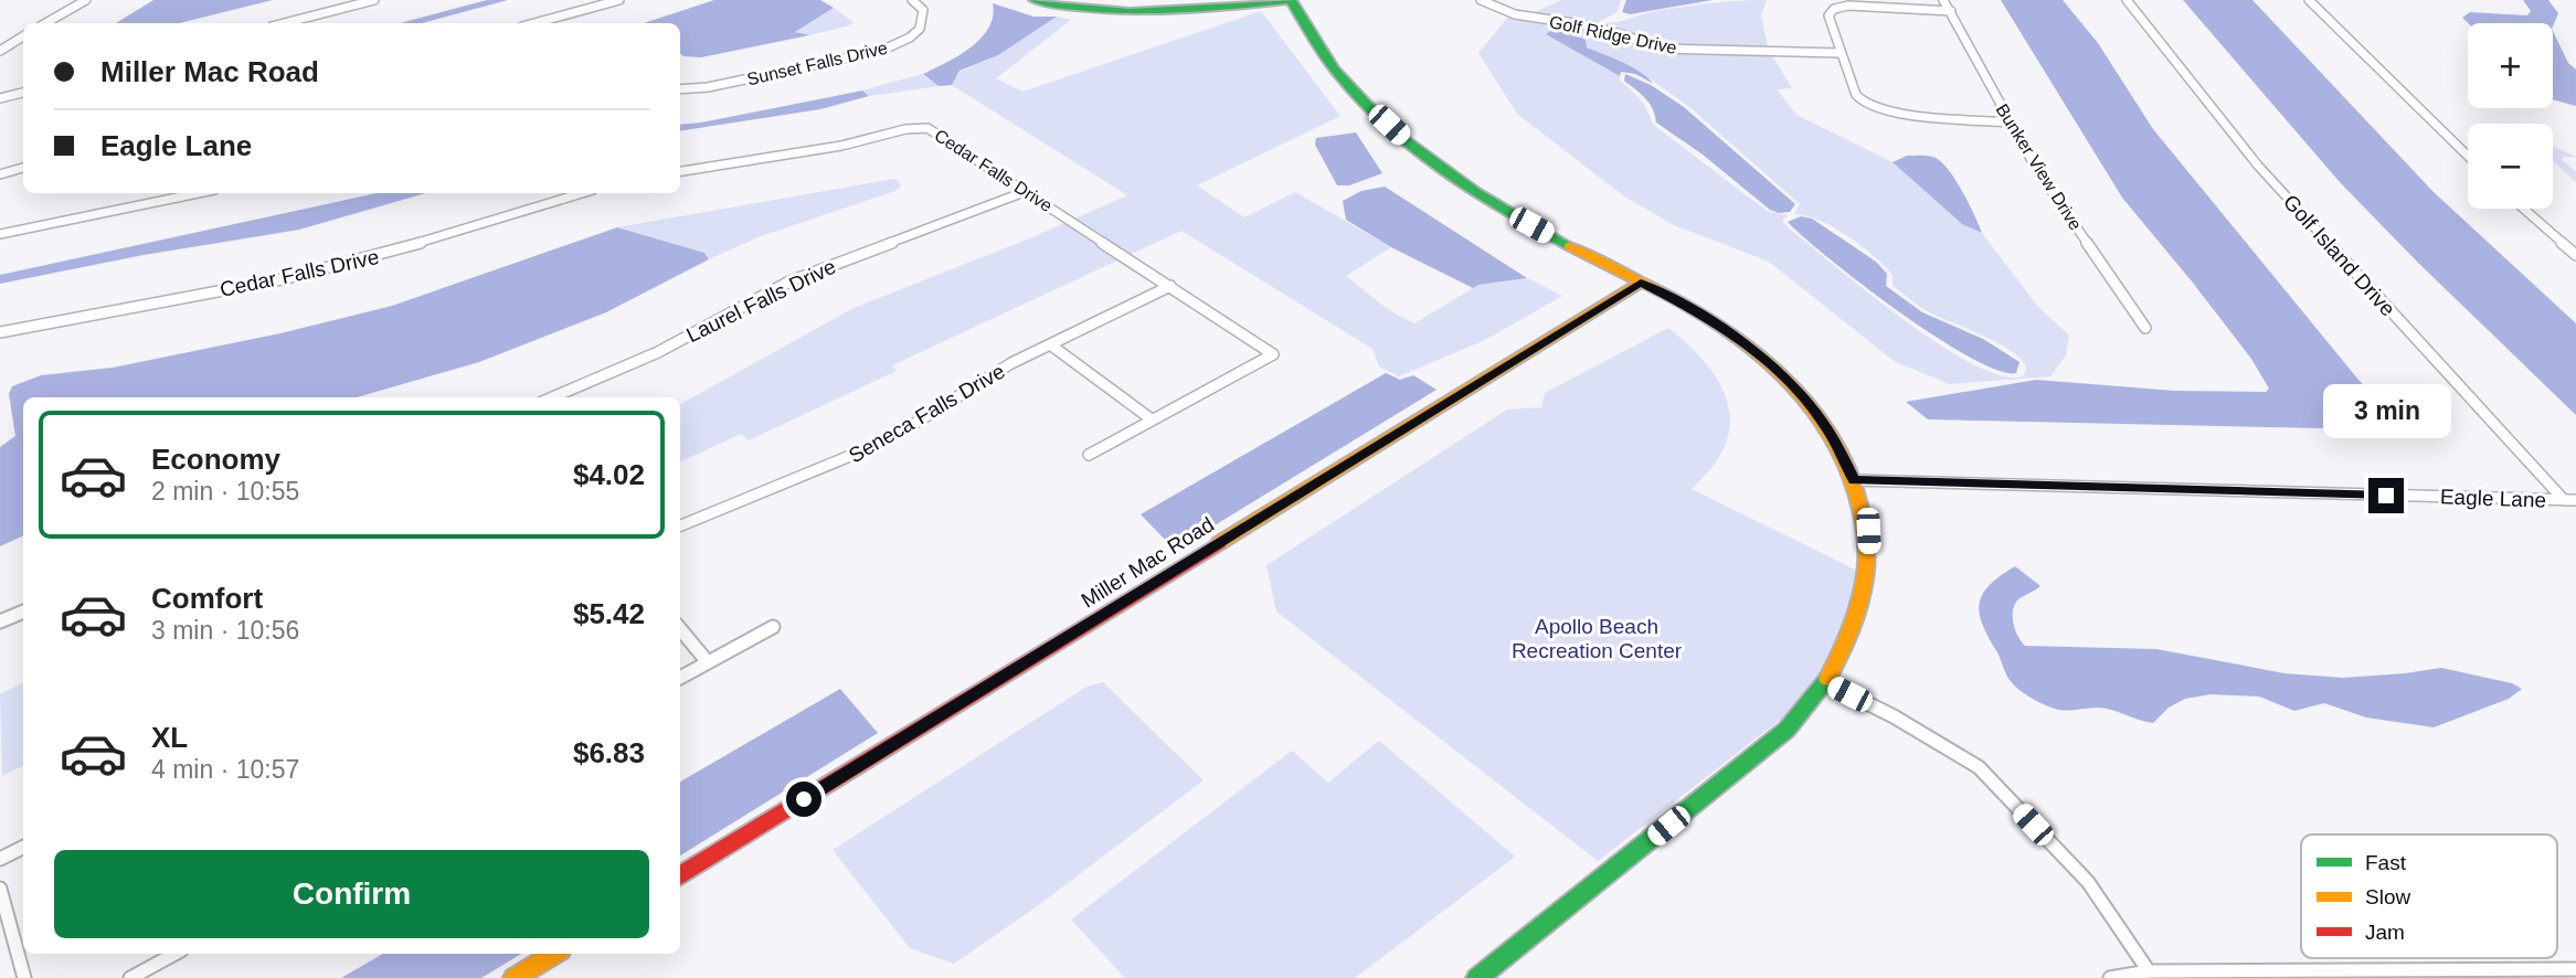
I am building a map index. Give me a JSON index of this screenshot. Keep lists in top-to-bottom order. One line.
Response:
{"streets":{"street":["Golf Ridge Drive","Sunset Falls Drive","Bunker View Drive","Cedar Falls Drive","Golf Island Drive","Laurel Falls Drive","Seneca Falls Drive","Eagle Lane","Miller Mac Road"]},"crossings":[["Cedar Falls Drive","Laurel Falls Drive"],["Cedar Falls Drive","Seneca Falls Drive"],["Golf Island Drive","Eagle Lane"]],"parks":["Apollo Beach Recreation Center"],"legend":["Fast","Slow","Jam"],"page":{"map_buttons":["+","−"],"banner":["Miller Mac Road","Eagle Lane"],"bubble":"3 min","list":[{"name":"Economy","note":"2 min · 10:55","value":"$4.02"},{"name":"Comfort","note":"3 min · 10:56","value":"$5.42"},{"name":"XL","note":"4 min · 10:57","value":"$6.83"}],"buttons":"Confirm"}}
